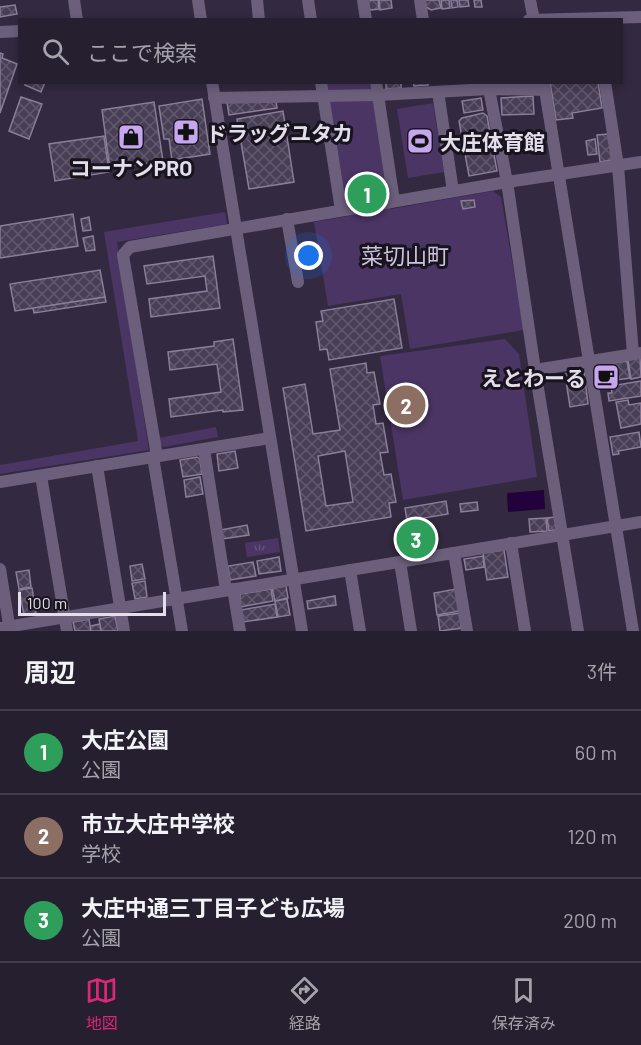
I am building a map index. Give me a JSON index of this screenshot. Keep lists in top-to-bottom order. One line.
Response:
{"districts":["菜切山町"],"places":{"pharmacy":["ドラッグユタカ"],"shop":["コーナンPRO"],"sports":["大庄体育館"],"cafe":["えとわーる"]},"scale_bar":"100 m","page":{"search":"ここで検索","pins":["1","2","3"],"scale":"100 m","heading":["周辺","3件"],"list":[{"mark":"1","name":"大庄公園","note":"公園","value":"60 m"},{"mark":"2","name":"市立大庄中学校","note":"学校","value":"120 m"},{"mark":"3","name":"大庄中通三丁目子ども広場","note":"公園","value":"200 m"}],"nav":["地図","経路","保存済み"]}}
